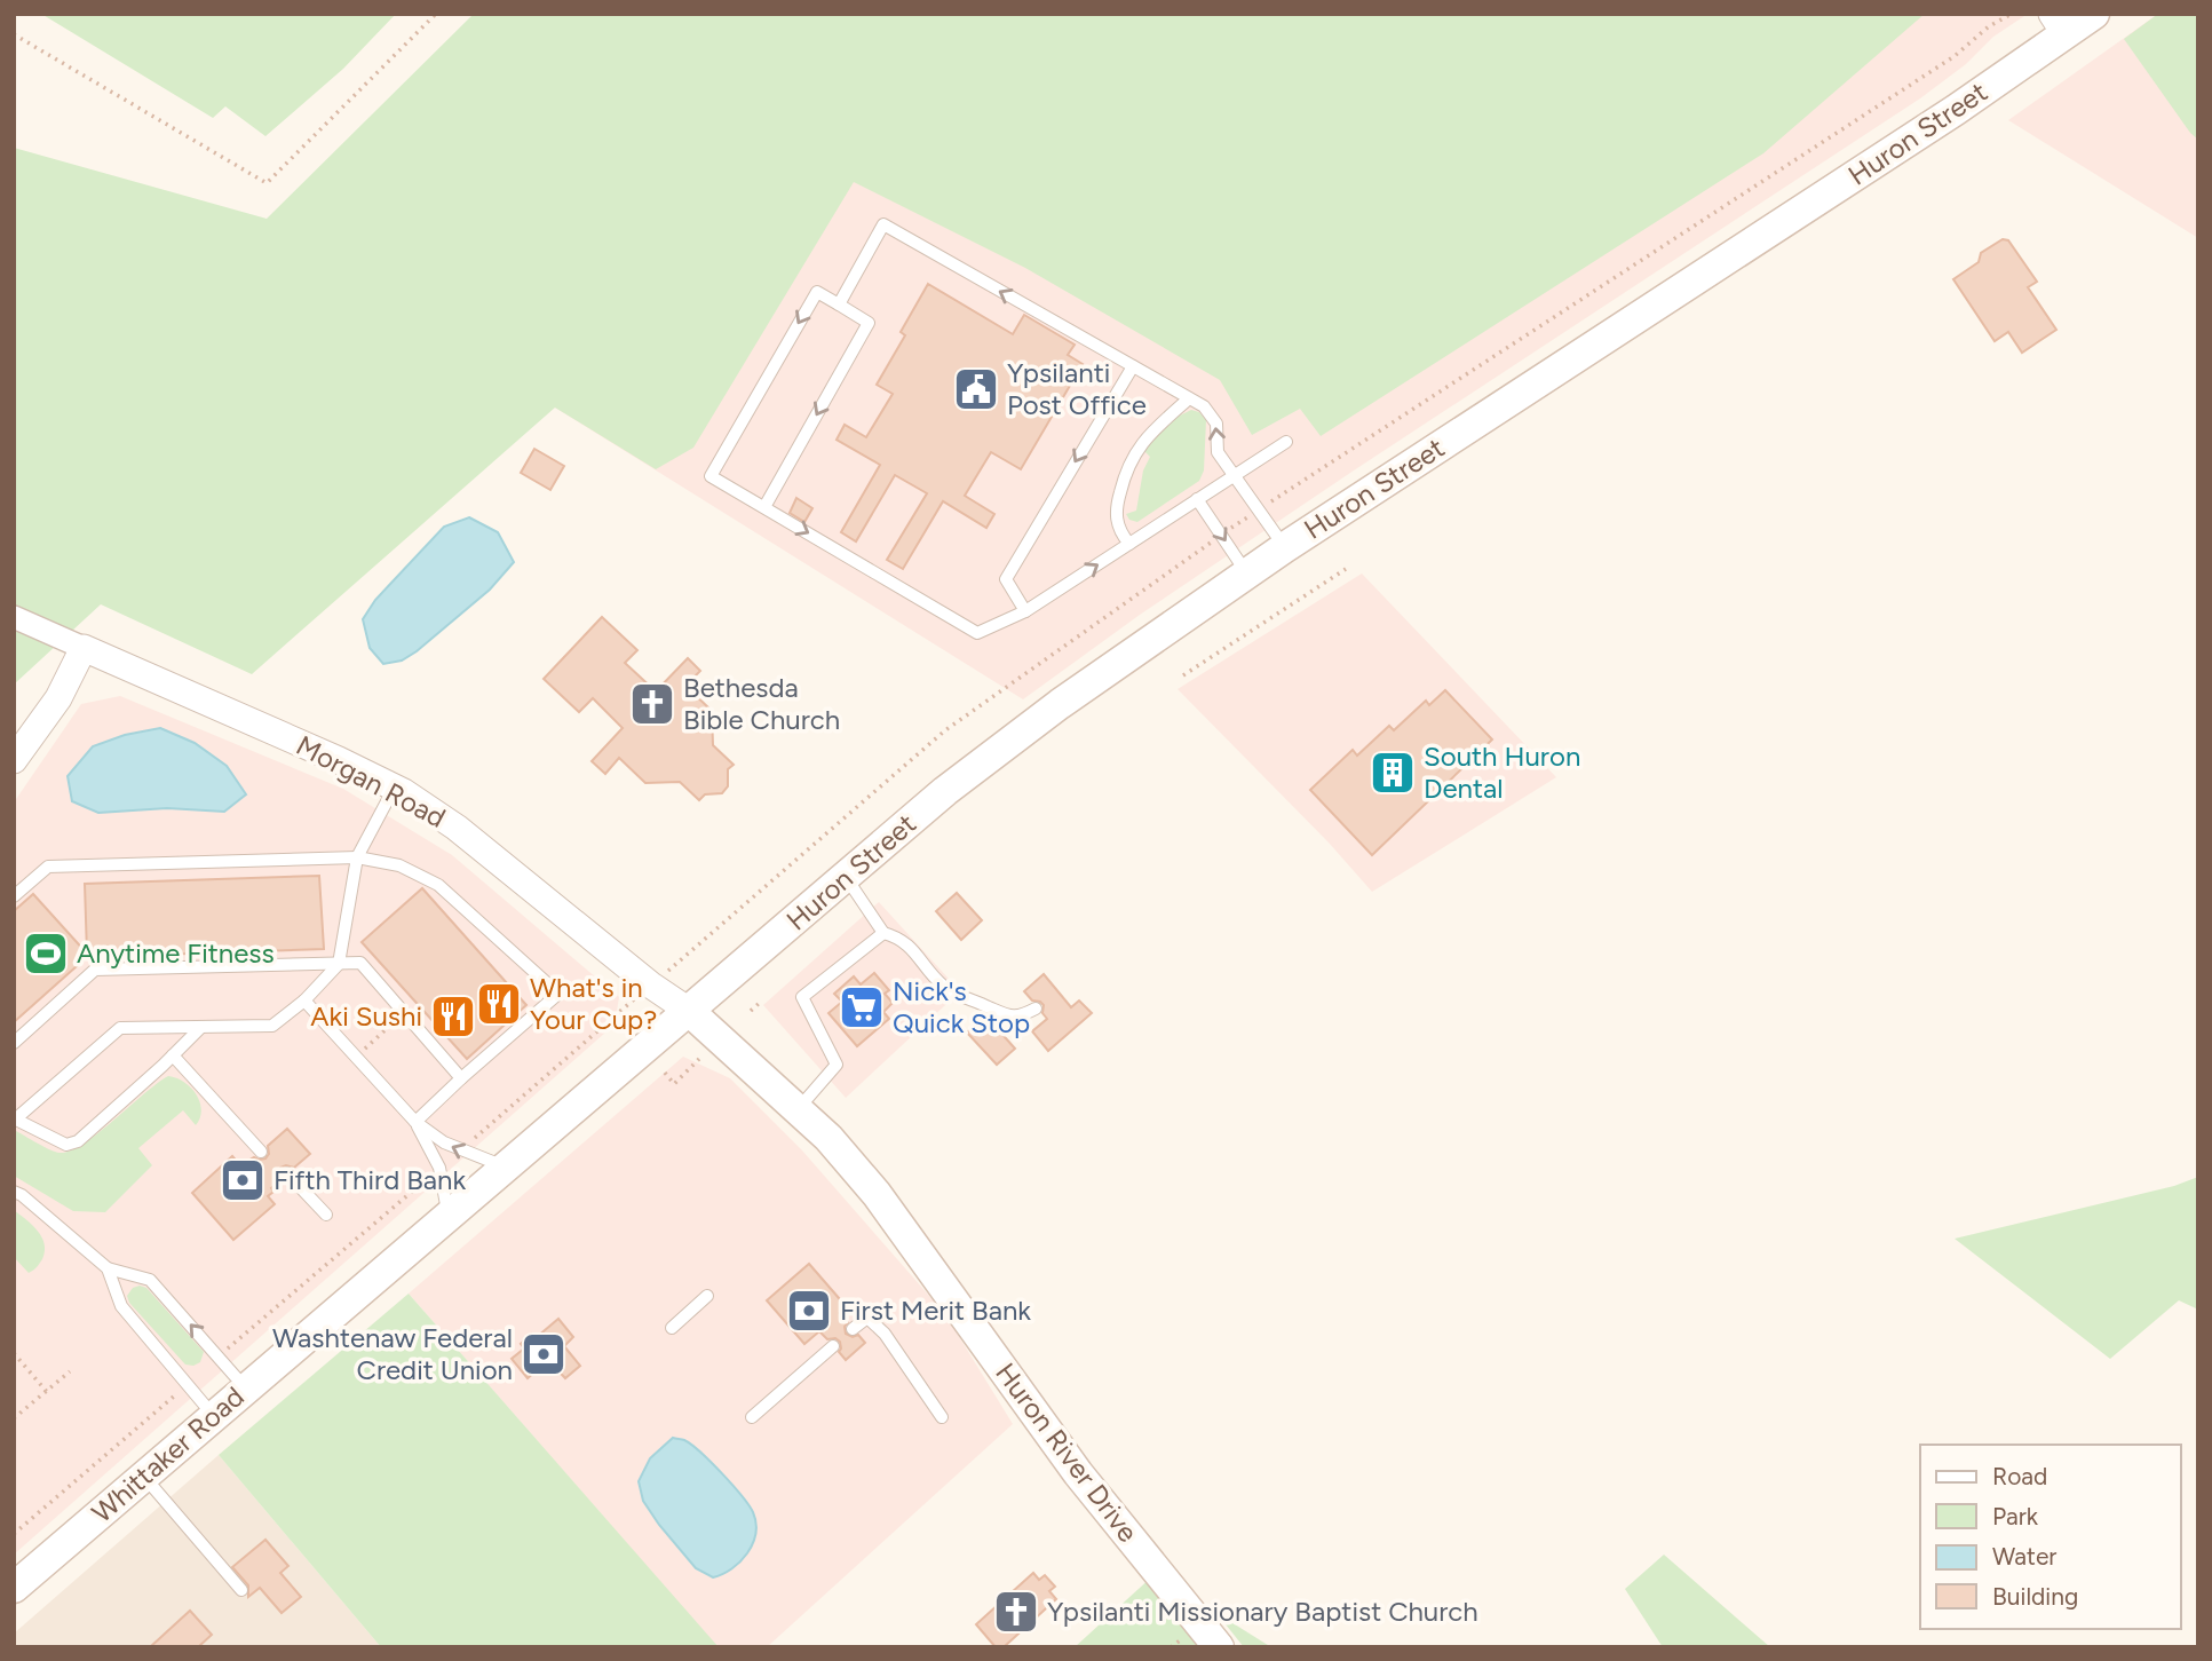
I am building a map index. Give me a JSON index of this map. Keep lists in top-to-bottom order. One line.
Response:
{"streets":{"main road":["Huron Street","Huron River Drive","Whittaker Road"],"street":["Morgan Road"]},"crossings":[["Huron Street","Morgan Road"],["Huron Street","Huron River Drive"],["Huron Street","Whittaker Road"],["Morgan Road","Huron River Drive"],["Morgan Road","Whittaker Road"],["Huron River Drive","Whittaker Road"]],"places":{"public building":["Ypsilanti Post Office"],"church":["Bethesda Bible Church","Ypsilanti Missionary Baptist Church"],"building":["South Huron Dental"],"sports":["Anytime Fitness"],"restaurant":["What's in Your Cup?","Aki Sushi"],"supermarket":["Nick's Quick Stop"],"bank":["Fifth Third Bank","First Merit Bank","Washtenaw Federal Credit Union"]},"legend":["Road","Park","Water","Building"]}
